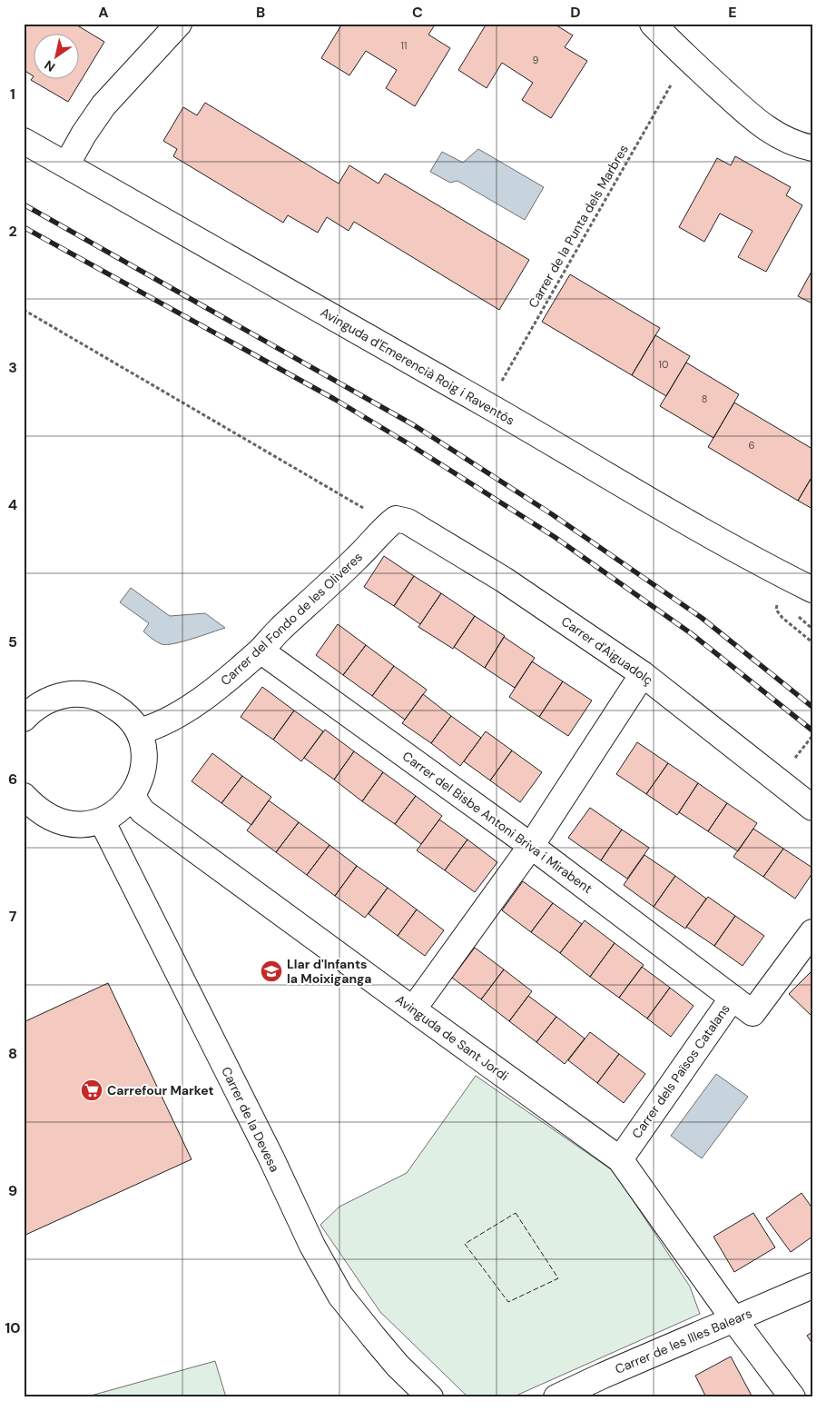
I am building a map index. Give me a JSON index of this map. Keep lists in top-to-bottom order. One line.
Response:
{"streets":{"street":["Avinguda d'Emerencià Roig i Raventós","Carrer del Fondo de les Oliveres","Carrer d'Aiguadolç","Carrer del Bisbe Antoni Briva i Mirabent","Avinguda de Sant Jordi","Carrer dels Països Catalans","Carrer de la Devesa","Carrer de les Illes Balears"],"path":["Carrer de la Punta dels Marbres"]},"crossings":[["Carrer de la Punta dels Marbres","Avinguda d'Emerencià Roig i Raventós"],["Carrer del Fondo de les Oliveres","Carrer d'Aiguadolç"],["Carrer del Fondo de les Oliveres","Carrer del Bisbe Antoni Briva i Mirabent"],["Carrer del Bisbe Antoni Briva i Mirabent","Carrer dels Països Catalans"],["Avinguda de Sant Jordi","Carrer dels Països Catalans"],["Avinguda de Sant Jordi","Carrer de les Illes Balears"]],"places":{"school or university":["Llar d'Infants la Moixiganga"],"supermarket":["Carrefour Market"]},"house_numbers":["11","9","10","8","6"],"north":"bottom left","grid":{"columns":["A","B","C","D","E"],"rows":["1","2","3","4","5","6","7","8","9","10"]}}
